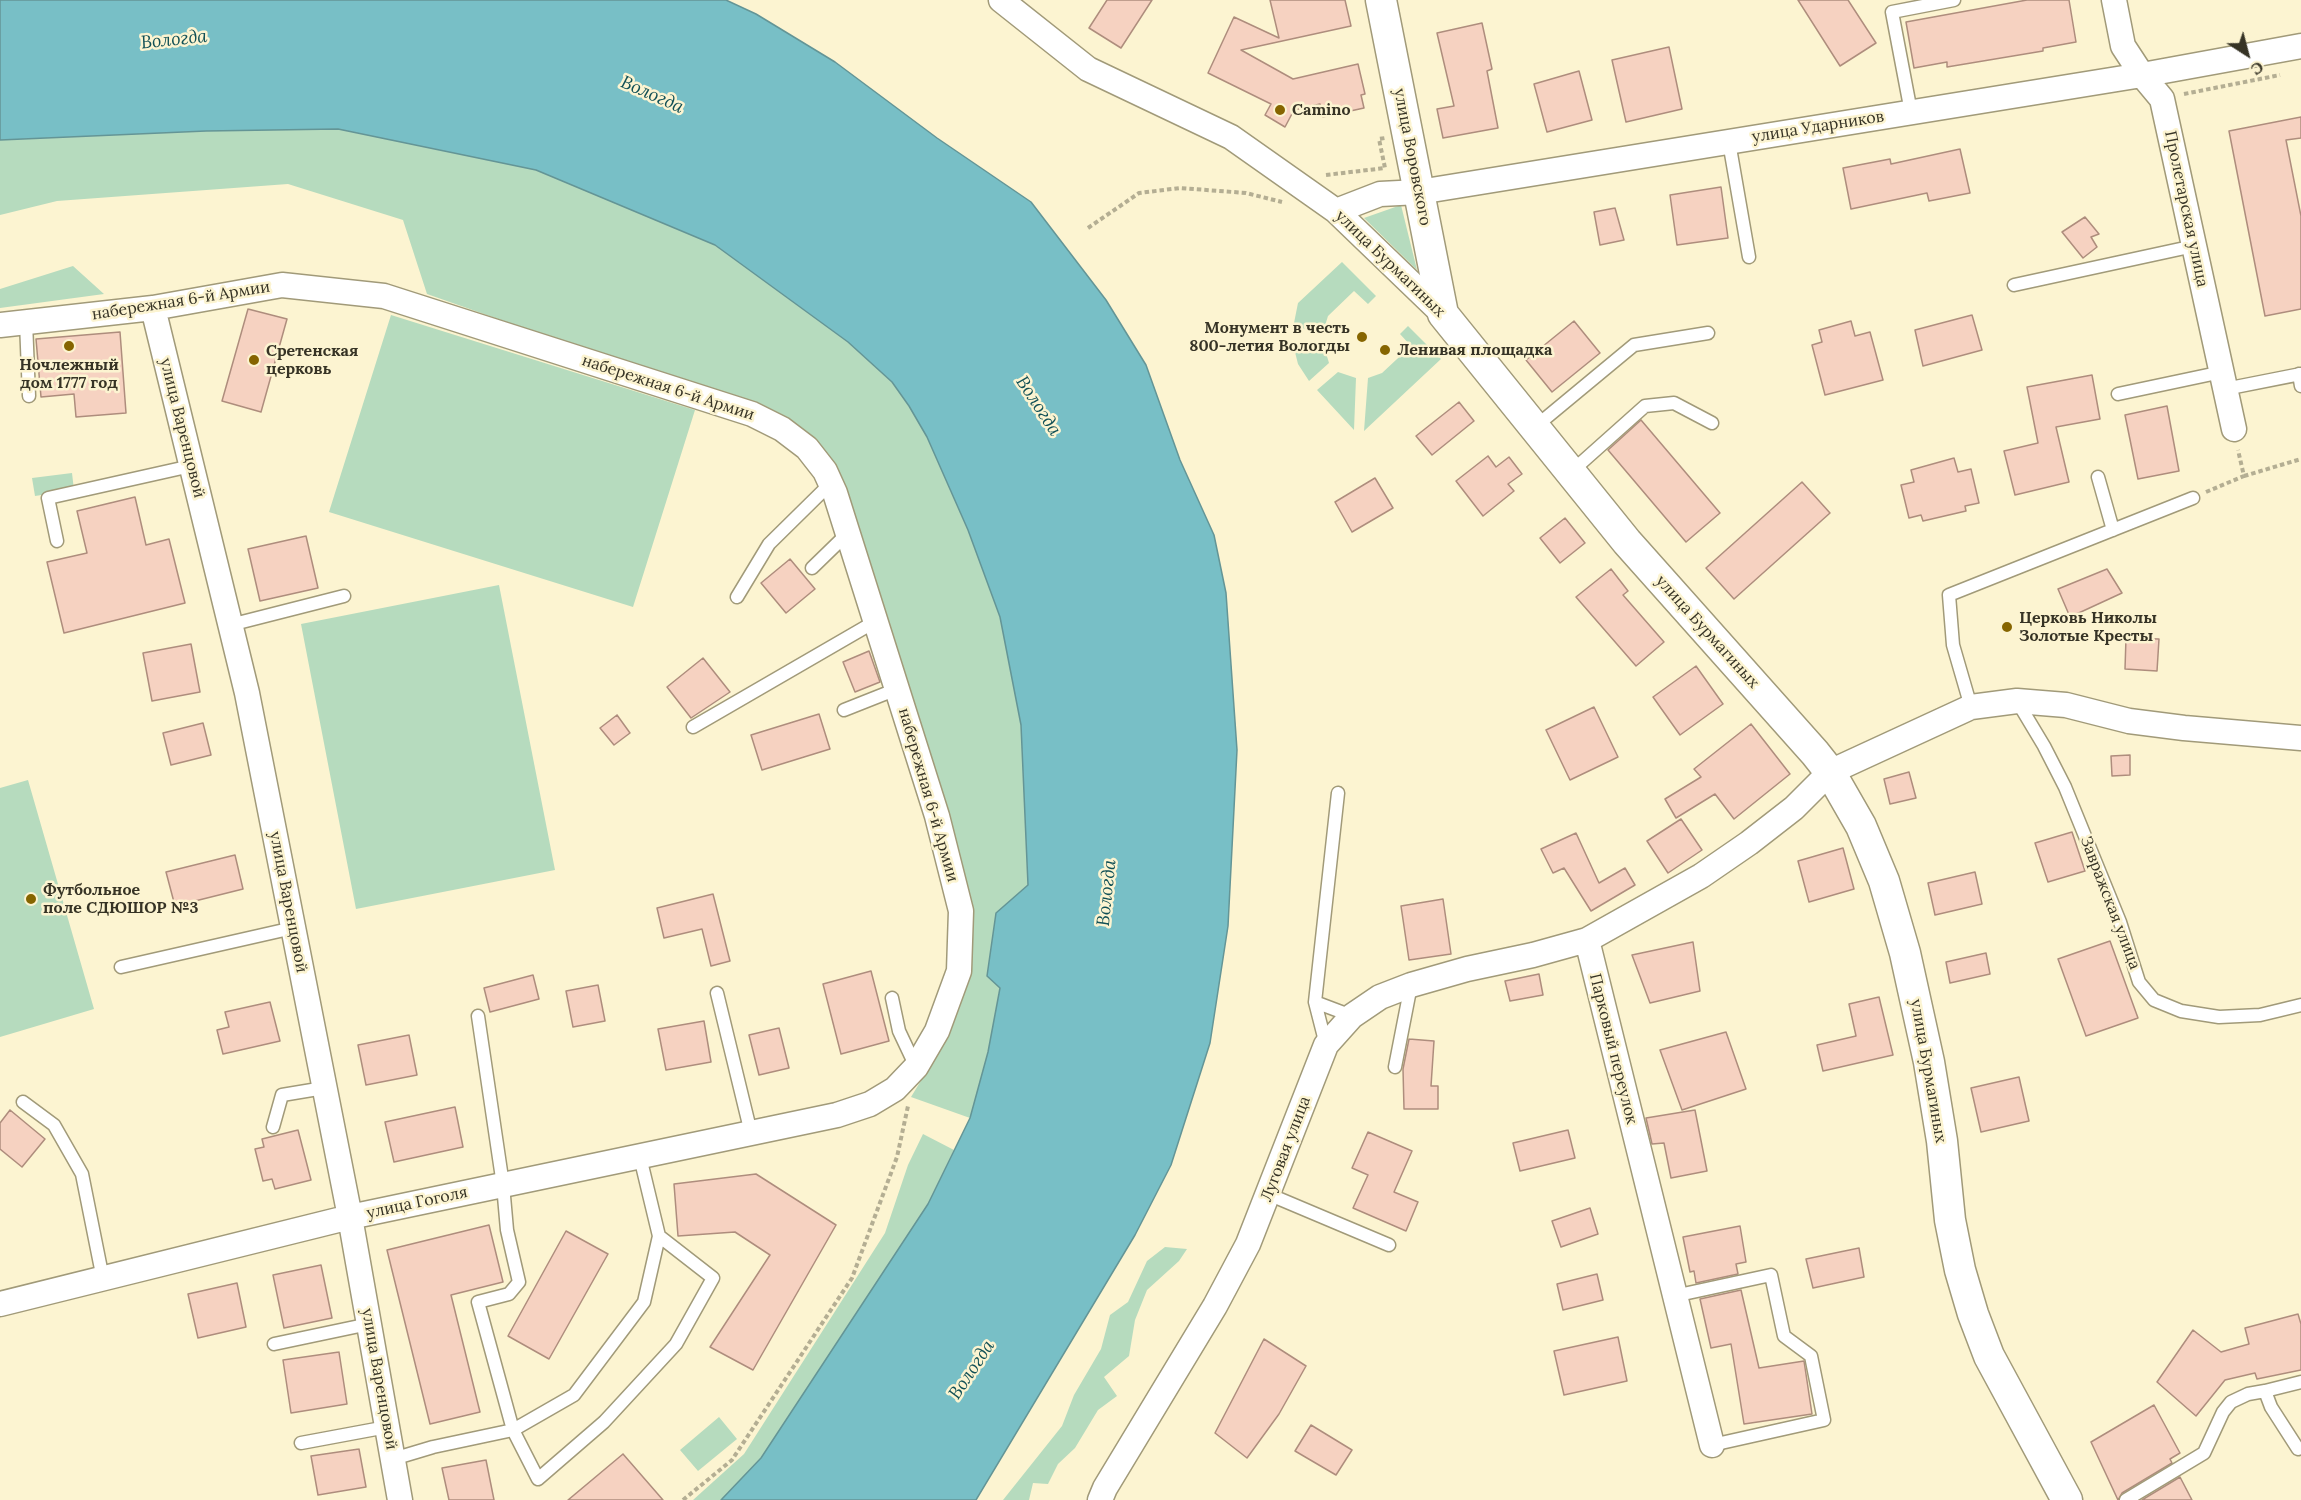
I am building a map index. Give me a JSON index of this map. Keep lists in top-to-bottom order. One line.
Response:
{"streets":{"street":["улица Ударников","улица Воровского","Пролетарская улица","улица Бурмагиных","набережная 6-й Армии","улица Варенцовой","Парковый переулок","Луговая улица","улица Гоголя"],"lane":["Завражская улица"]},"crossings":[["улица Ударников","улица Воровского"],["улица Ударников","Пролетарская улица"],["улица Ударников","улица Бурмагиных"],["улица Воровского","улица Бурмагиных"],["набережная 6-й Армии","улица Варенцовой"],["набережная 6-й Армии","улица Гоголя"],["улица Варенцовой","улица Гоголя"],["Парковый переулок","Луговая улица"]],"water":["Вологда"],"places":["Camino","Монумент в честь 800-летия Вологды","Ночлежный дом 1777 год","Ленивая площадка","Сретенская церковь","Церковь Николы Золотые Кресты","Футбольное поле СДЮШОР №3"],"north":"bottom right"}
